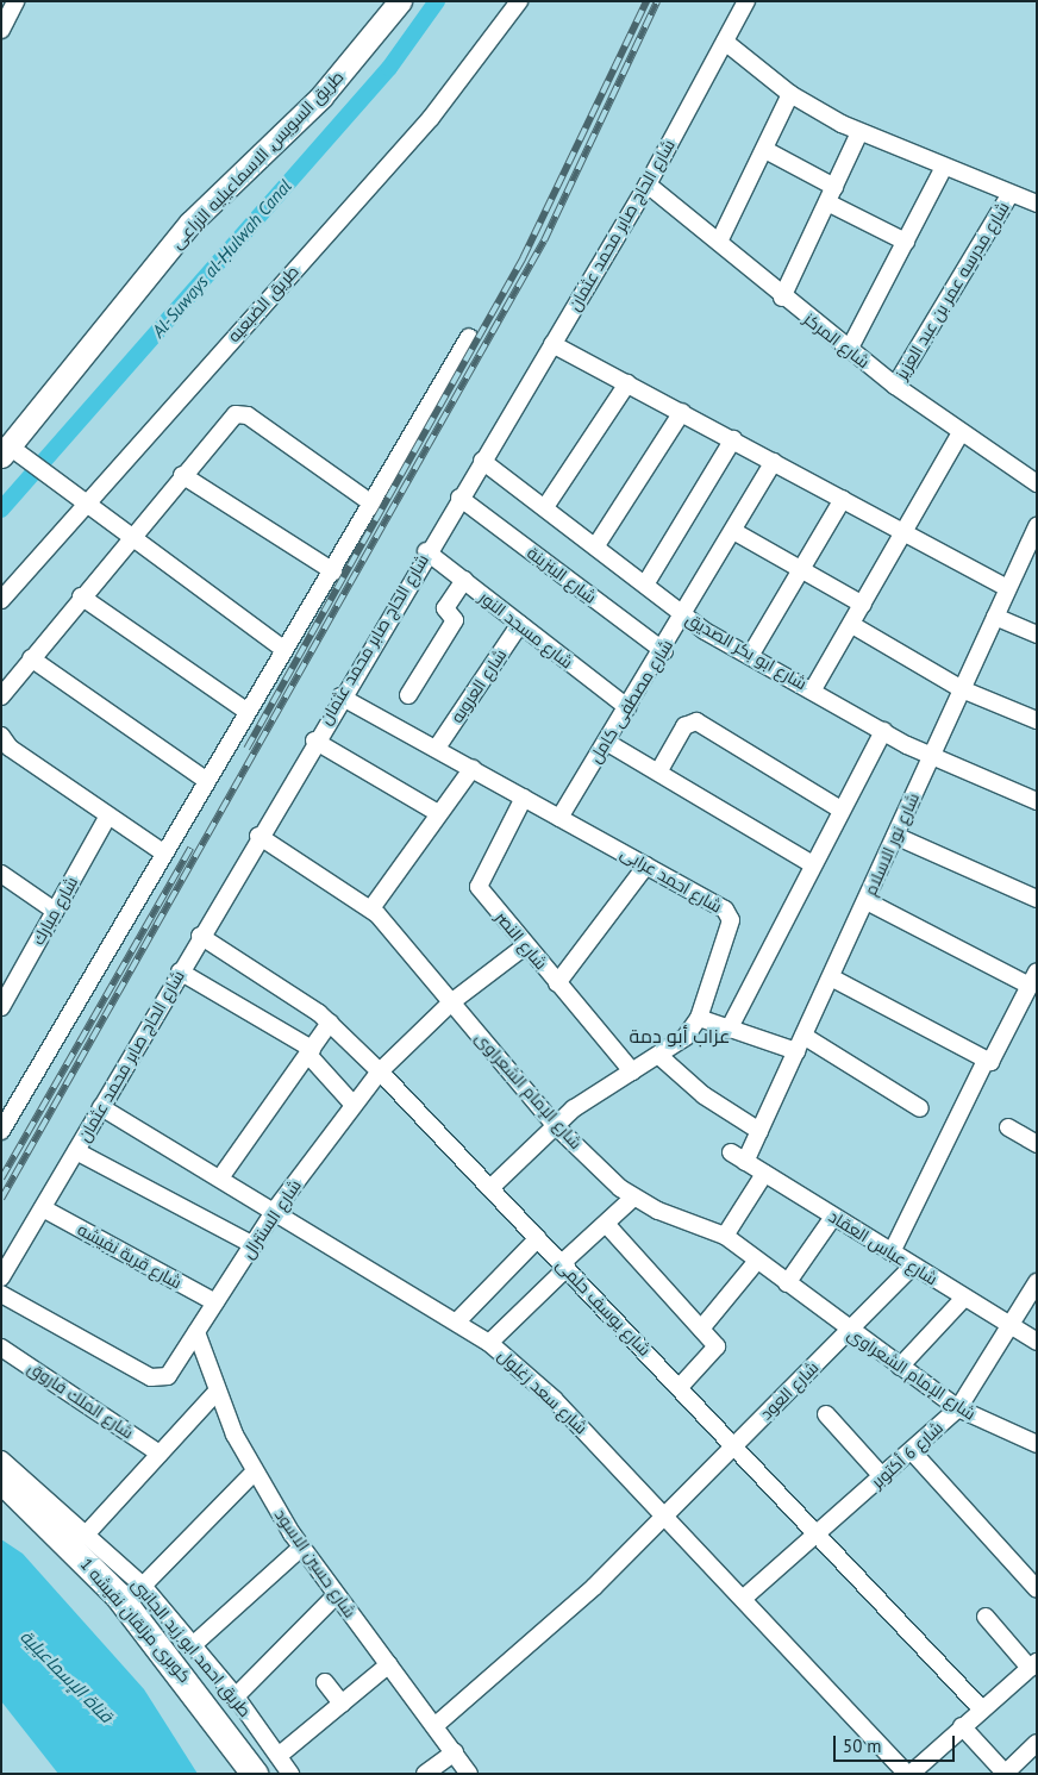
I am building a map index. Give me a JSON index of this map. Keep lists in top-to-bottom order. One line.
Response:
{"streets":{"highway":["كوبرى مزلقان نفيشه 1"],"main road":["طريق السويس, الاسماعيليه الزراعى"],"street":["شارع الحاج صابر محمد عثمان","شارع مدرسه عمر بن عبد العزيز","طريق الضبعيه","شارع المركز","شارع البنزينة","شارع مسجد النور","شارع ابو بكر الصديق","شارع العروبه","شارع مصطفى كامل","شارع نور الاسلام","شارع احمد عرابى","شارع مبارك","شارع النصر","شارع الإمام الشعراوى","شارع السنترال","شارع عباس العقاد","شارع قرية نفيشه","شارع يوسف حلمى","شارع العود","شارع سعد زغلول","شارع الملك فاروق","شارع 6 أكتوبر","شارع حسين الاسود","طريق احمد ابو زيد الجانبى"]},"crossings":[["شارع الحاج صابر محمد عثمان","شارع المركز"],["شارع الحاج صابر محمد عثمان","شارع البنزينة"],["شارع الحاج صابر محمد عثمان","شارع مسجد النور"],["شارع الحاج صابر محمد عثمان","شارع ابو بكر الصديق"],["شارع الحاج صابر محمد عثمان","شارع احمد عرابى"],["شارع الحاج صابر محمد عثمان","شارع الإمام الشعراوى"],["شارع الحاج صابر محمد عثمان","شارع قرية نفيشه"],["شارع الحاج صابر محمد عثمان","شارع يوسف حلمى"],["شارع الحاج صابر محمد عثمان","شارع سعد زغلول"],["شارع مدرسه عمر بن عبد العزيز","شارع المركز"],["شارع البنزينة","شارع مصطفى كامل"],["شارع مسجد النور","شارع العروبه"],["شارع مسجد النور","شارع مصطفى كامل"],["شارع ابو بكر الصديق","شارع مصطفى كامل"],["شارع ابو بكر الصديق","شارع نور الاسلام"],["شارع العروبه","شارع احمد عرابى"],["شارع مصطفى كامل","شارع احمد عرابى"],["شارع نور الاسلام","شارع عباس العقاد"],["شارع احمد عرابى","شارع النصر"],["شارع احمد عرابى","شارع الإمام الشعراوى"],["شارع احمد عرابى","شارع يوسف حلمى"],["شارع النصر","شارع السنترال"],["شارع الإمام الشعراوى","شارع السنترال"],["شارع الإمام الشعراوى","شارع العود"],["شارع الإمام الشعراوى","شارع 6 أكتوبر"],["شارع السنترال","شارع قرية نفيشه"],["شارع السنترال","شارع يوسف حلمى"],["شارع السنترال","شارع سعد زغلول"],["شارع السنترال","شارع حسين الاسود"],["شارع عباس العقاد","شارع العود"],["شارع عباس العقاد","شارع 6 أكتوبر"],["شارع يوسف حلمى","شارع العود"],["شارع يوسف حلمى","شارع 6 أكتوبر"],["شارع العود","شارع سعد زغلول"],["شارع العود","شارع حسين الاسود"],["شارع سعد زغلول","شارع 6 أكتوبر"]],"districts":["عزاب أبو دمة"],"water":["Al-Suways al-Ḥulwah Canal","قناة الإسماعيلية"],"scale_bar":"50 m"}
